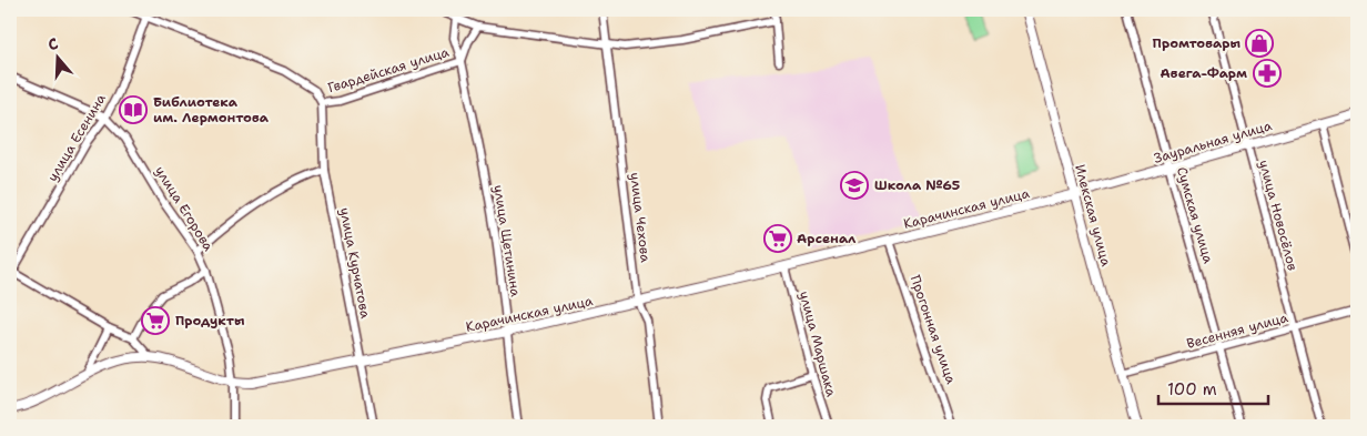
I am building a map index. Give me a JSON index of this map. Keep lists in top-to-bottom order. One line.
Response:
{"streets":{"street":["Гвардейская улица","улица Есенина","Зауральная улица","улица Егорова","Карачинская улица","Илекская улица","Сумская улица","улица Новосёлов","улица Чехова","улица Щетинина","улица Курчатова","Прогонная улица","Весенняя улица","улица Маршака"]},"crossings":[["Гвардейская улица","улица Щетинина"],["Гвардейская улица","улица Курчатова"],["улица Есенина","улица Егорова"],["Зауральная улица","Карачинская улица"],["Зауральная улица","Илекская улица"],["Зауральная улица","Сумская улица"],["Зауральная улица","улица Новосёлов"],["улица Егорова","Карачинская улица"],["Карачинская улица","Илекская улица"],["Карачинская улица","улица Чехова"],["Карачинская улица","улица Щетинина"],["Карачинская улица","улица Курчатова"],["Карачинская улица","Прогонная улица"],["Карачинская улица","улица Маршака"],["Илекская улица","Весенняя улица"],["Сумская улица","Весенняя улица"],["улица Новосёлов","Весенняя улица"]],"places":{"shop":["Промтовары"],"pharmacy":["Авега-Фарм"],"library":["Библиотека им. Лермонтова"],"school or university":["Школа №65"],"supermarket":["Арсенал","Продукты"]},"scale_bar":"100 m","north":"top"}
